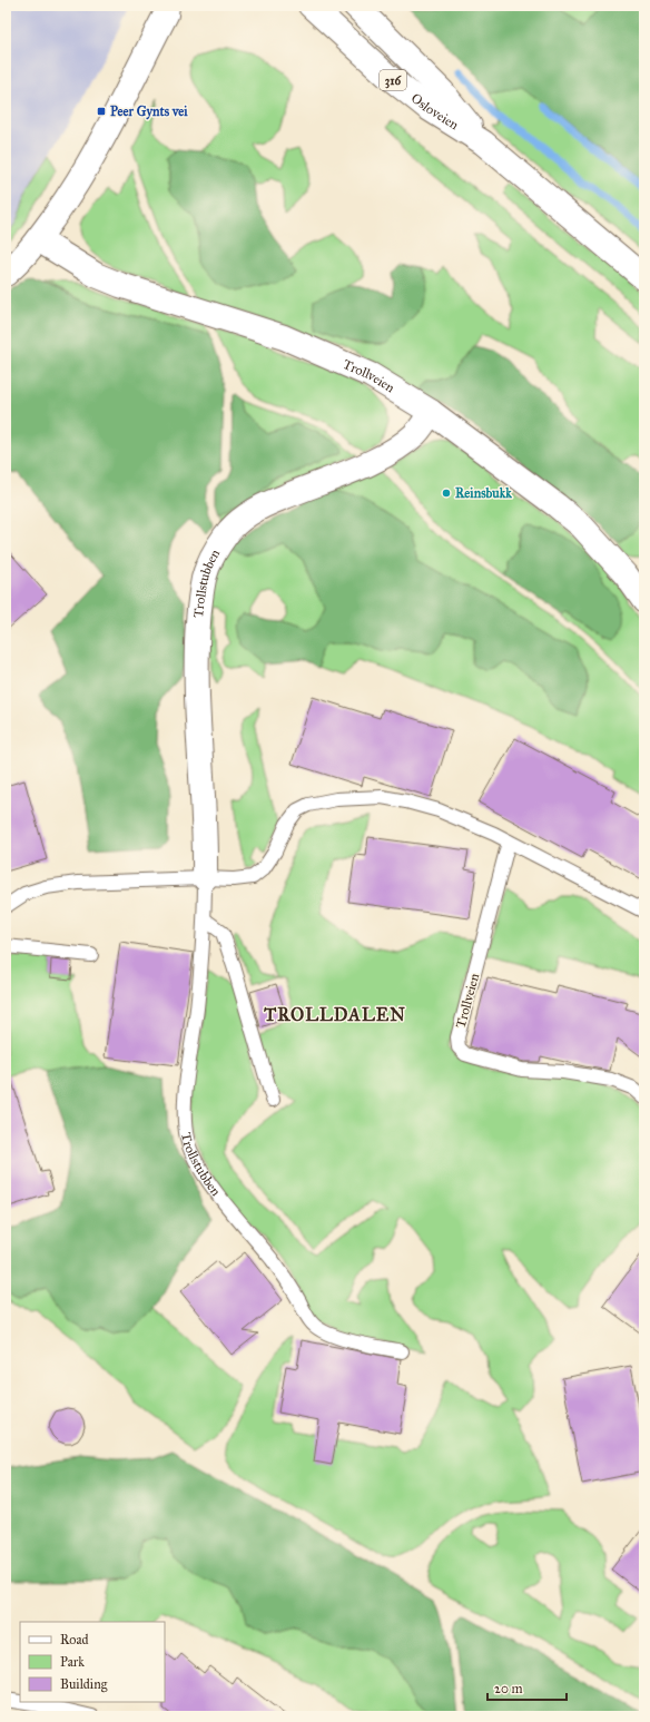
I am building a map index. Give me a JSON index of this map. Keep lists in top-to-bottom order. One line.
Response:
{"streets":{"street":["316","Osloveien","Trollveien","Trollstubben"]},"crossings":[["Trollveien","Trollstubben"]],"districts":["TROLLDALEN"],"places":{"transit":["Peer Gynts vei"],"other":["Reinsbukk"]},"legend":["Road","Park","Building"],"scale_bar":"20 m"}
